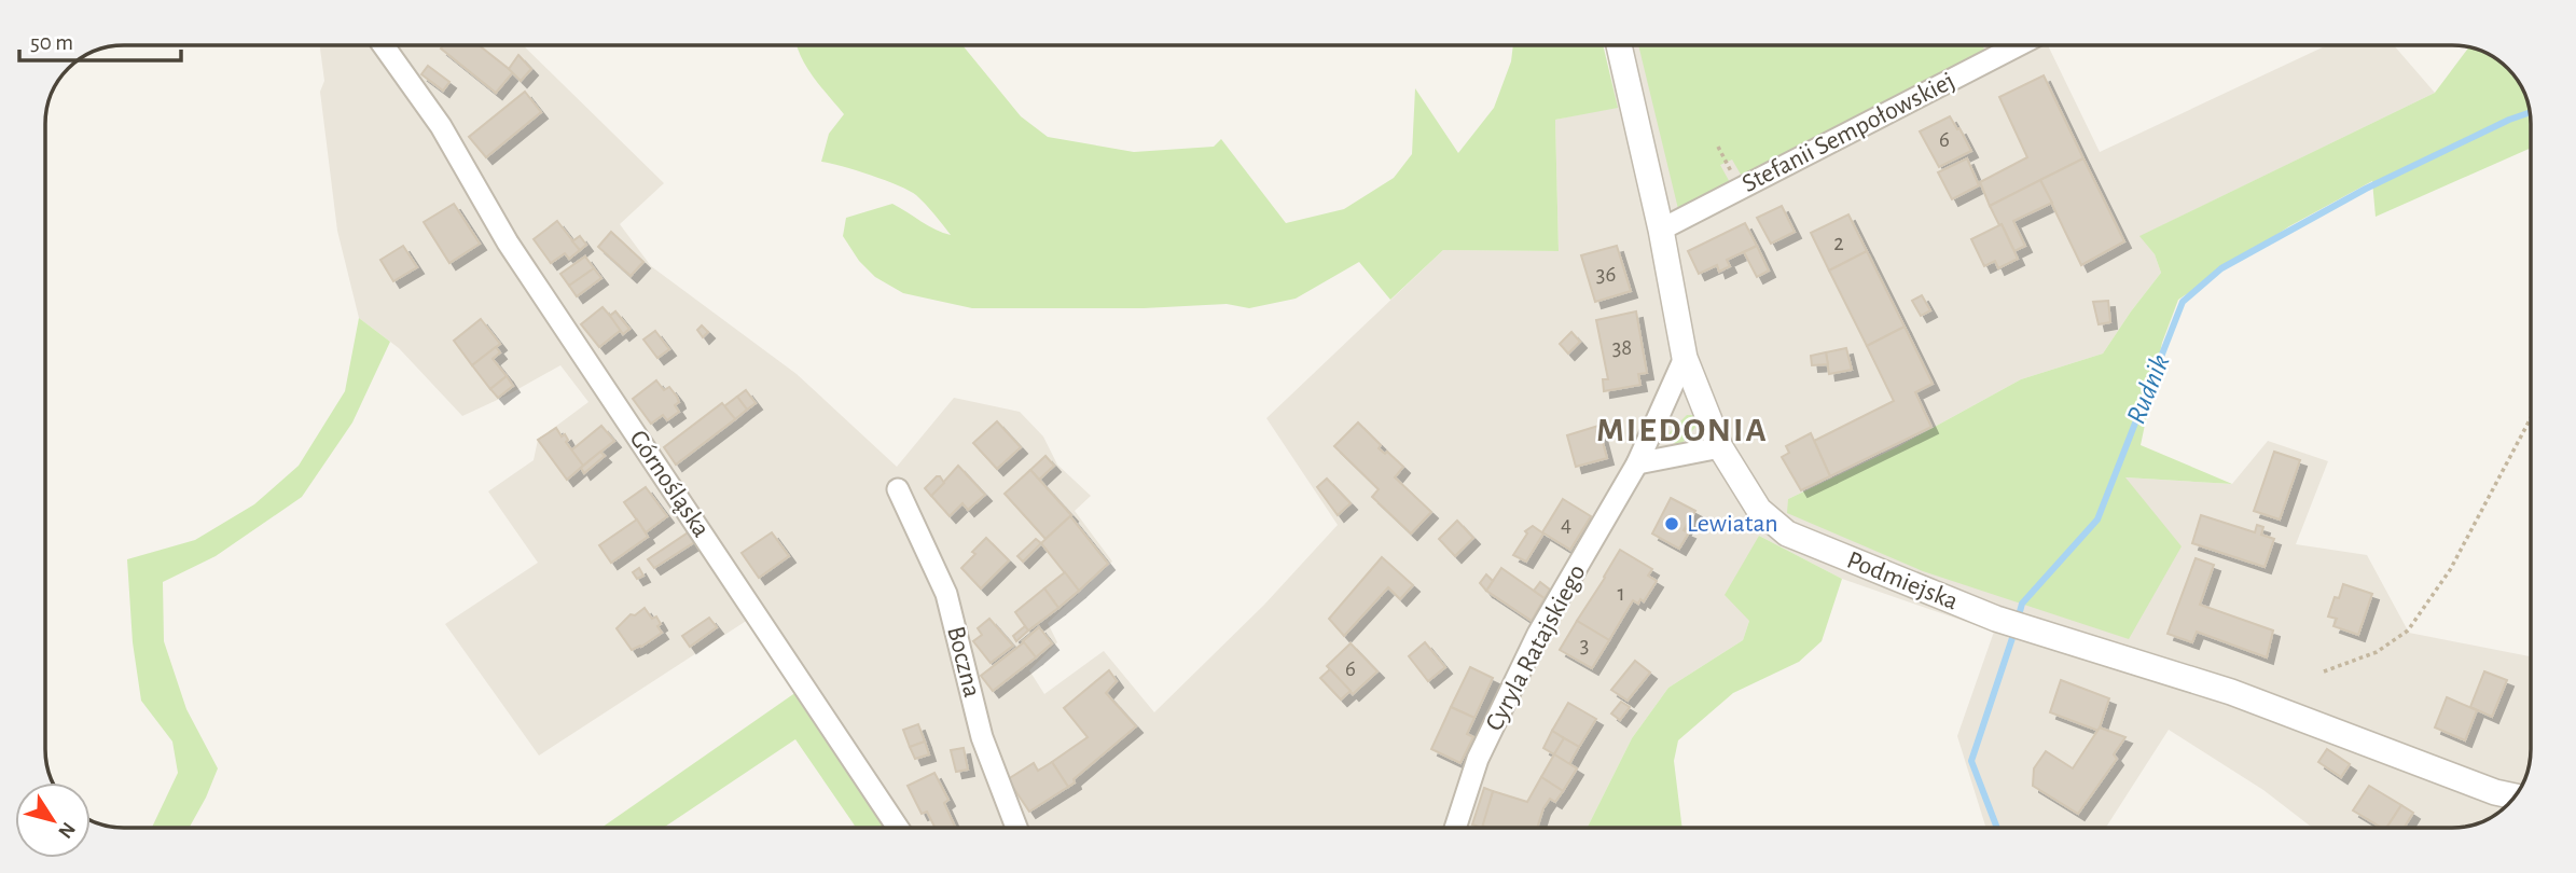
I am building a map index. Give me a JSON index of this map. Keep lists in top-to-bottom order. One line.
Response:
{"streets":{"street":["Stefanii Sempołowskiej","Górnośląska","Podmiejska","Cyryla Ratajskiego","Boczna"]},"crossings":[["Stefanii Sempołowskiej","Podmiejska"],["Podmiejska","Cyryla Ratajskiego"]],"districts":["MIEDONIA"],"water":["Rudnik"],"places":["Lewiatan"],"house_numbers":["6","2","36","38","4","1","3","6"],"scale_bar":"50 m","north":"bottom right"}
